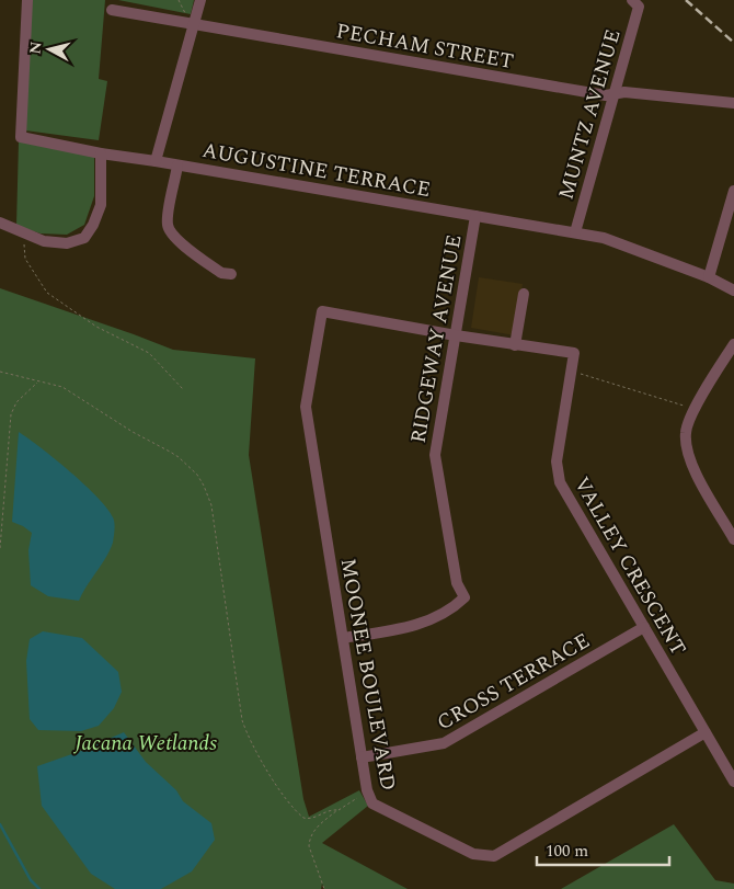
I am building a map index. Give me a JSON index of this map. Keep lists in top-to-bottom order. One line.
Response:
{"streets":{"street":["PECHAM STREET","MUNTZ AVENUE","AUGUSTINE TERRACE","RIDGEWAY AVENUE","VALLEY CRESCENT","MOONEE BOULEVARD","CROSS TERRACE"]},"crossings":[["PECHAM STREET","MUNTZ AVENUE"],["MUNTZ AVENUE","AUGUSTINE TERRACE"],["AUGUSTINE TERRACE","RIDGEWAY AVENUE"],["RIDGEWAY AVENUE","MOONEE BOULEVARD"],["VALLEY CRESCENT","MOONEE BOULEVARD"],["VALLEY CRESCENT","CROSS TERRACE"],["MOONEE BOULEVARD","CROSS TERRACE"]],"parks":["Jacana Wetlands"],"scale_bar":"100 m","north":"left"}
